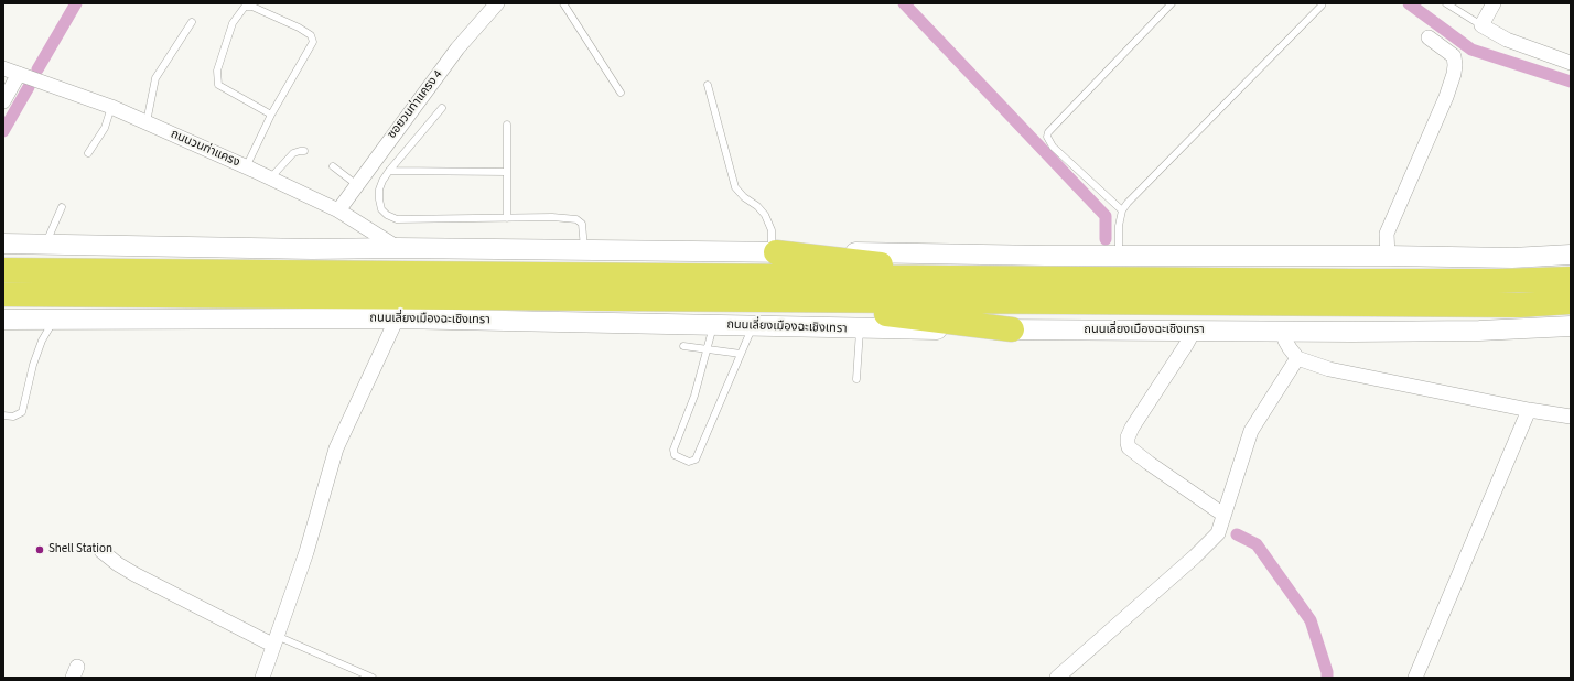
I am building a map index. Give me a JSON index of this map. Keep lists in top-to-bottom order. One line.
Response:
{"streets":{"highway":["ถนนเลี่ยงเมืองฉะเชิงเทรา"],"street":["ซอยวนท่าแครง 4","ถนนวนท่าแครง"]},"crossings":[["ซอยวนท่าแครง 4","ถนนวนท่าแครง"]],"places":["Shell Station"]}
